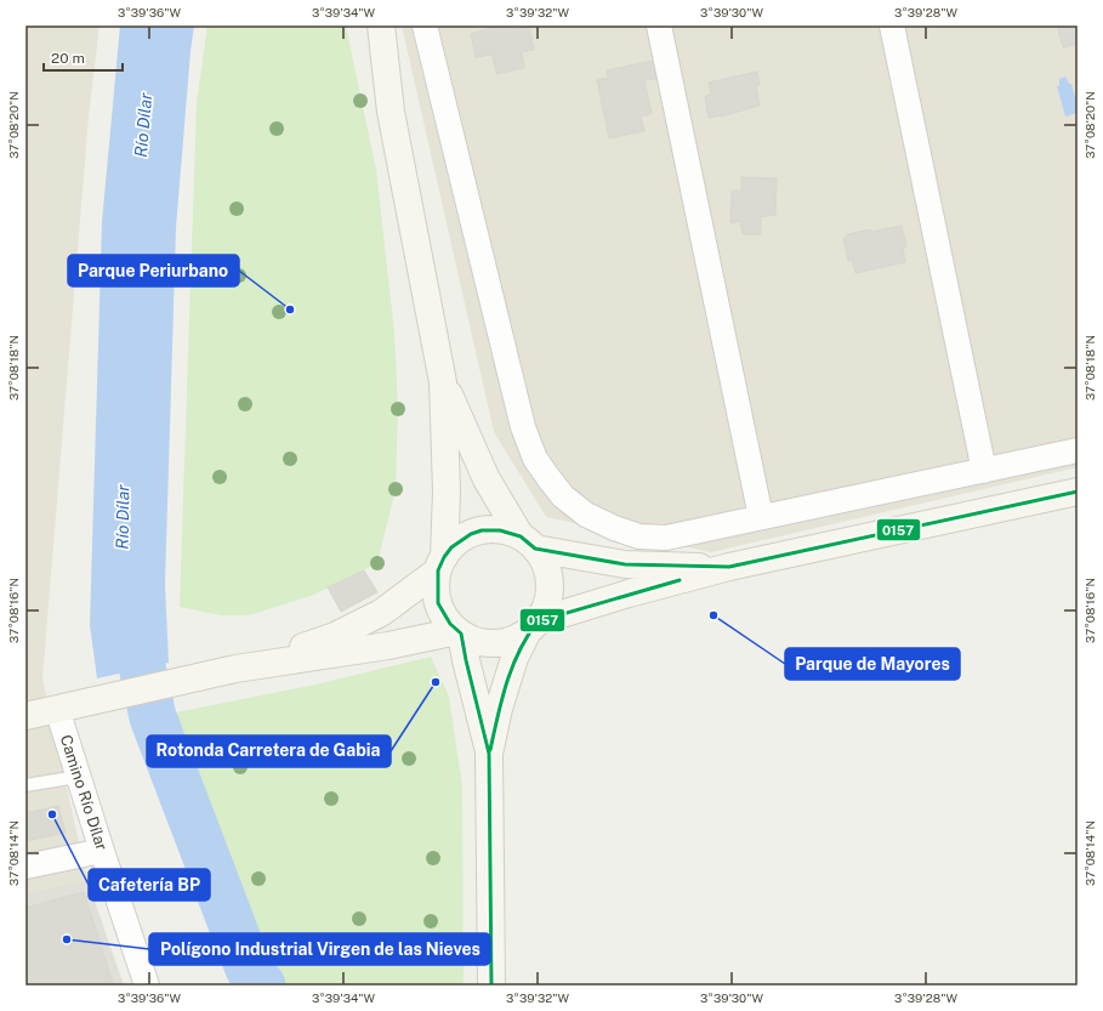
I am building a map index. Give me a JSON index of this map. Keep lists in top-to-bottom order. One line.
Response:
{"streets":{"street":["Camino Río Dílar"]},"water":["Río Dílar"],"places":["Parque Periurbano","Parque de Mayores","Rotonda Carretera de Gabia","Cafetería BP","Polígono Industrial Virgen de las Nieves"],"lines":["transit line 0157"],"scale_bar":"20 m","coordinates":["3°39'36\"W","3°39'34\"W","3°39'32\"W","3°39'30\"W","3°39'28\"W","37°08'20\"N","37°08'18\"N","37°08'16\"N","37°08'14\"N"]}
